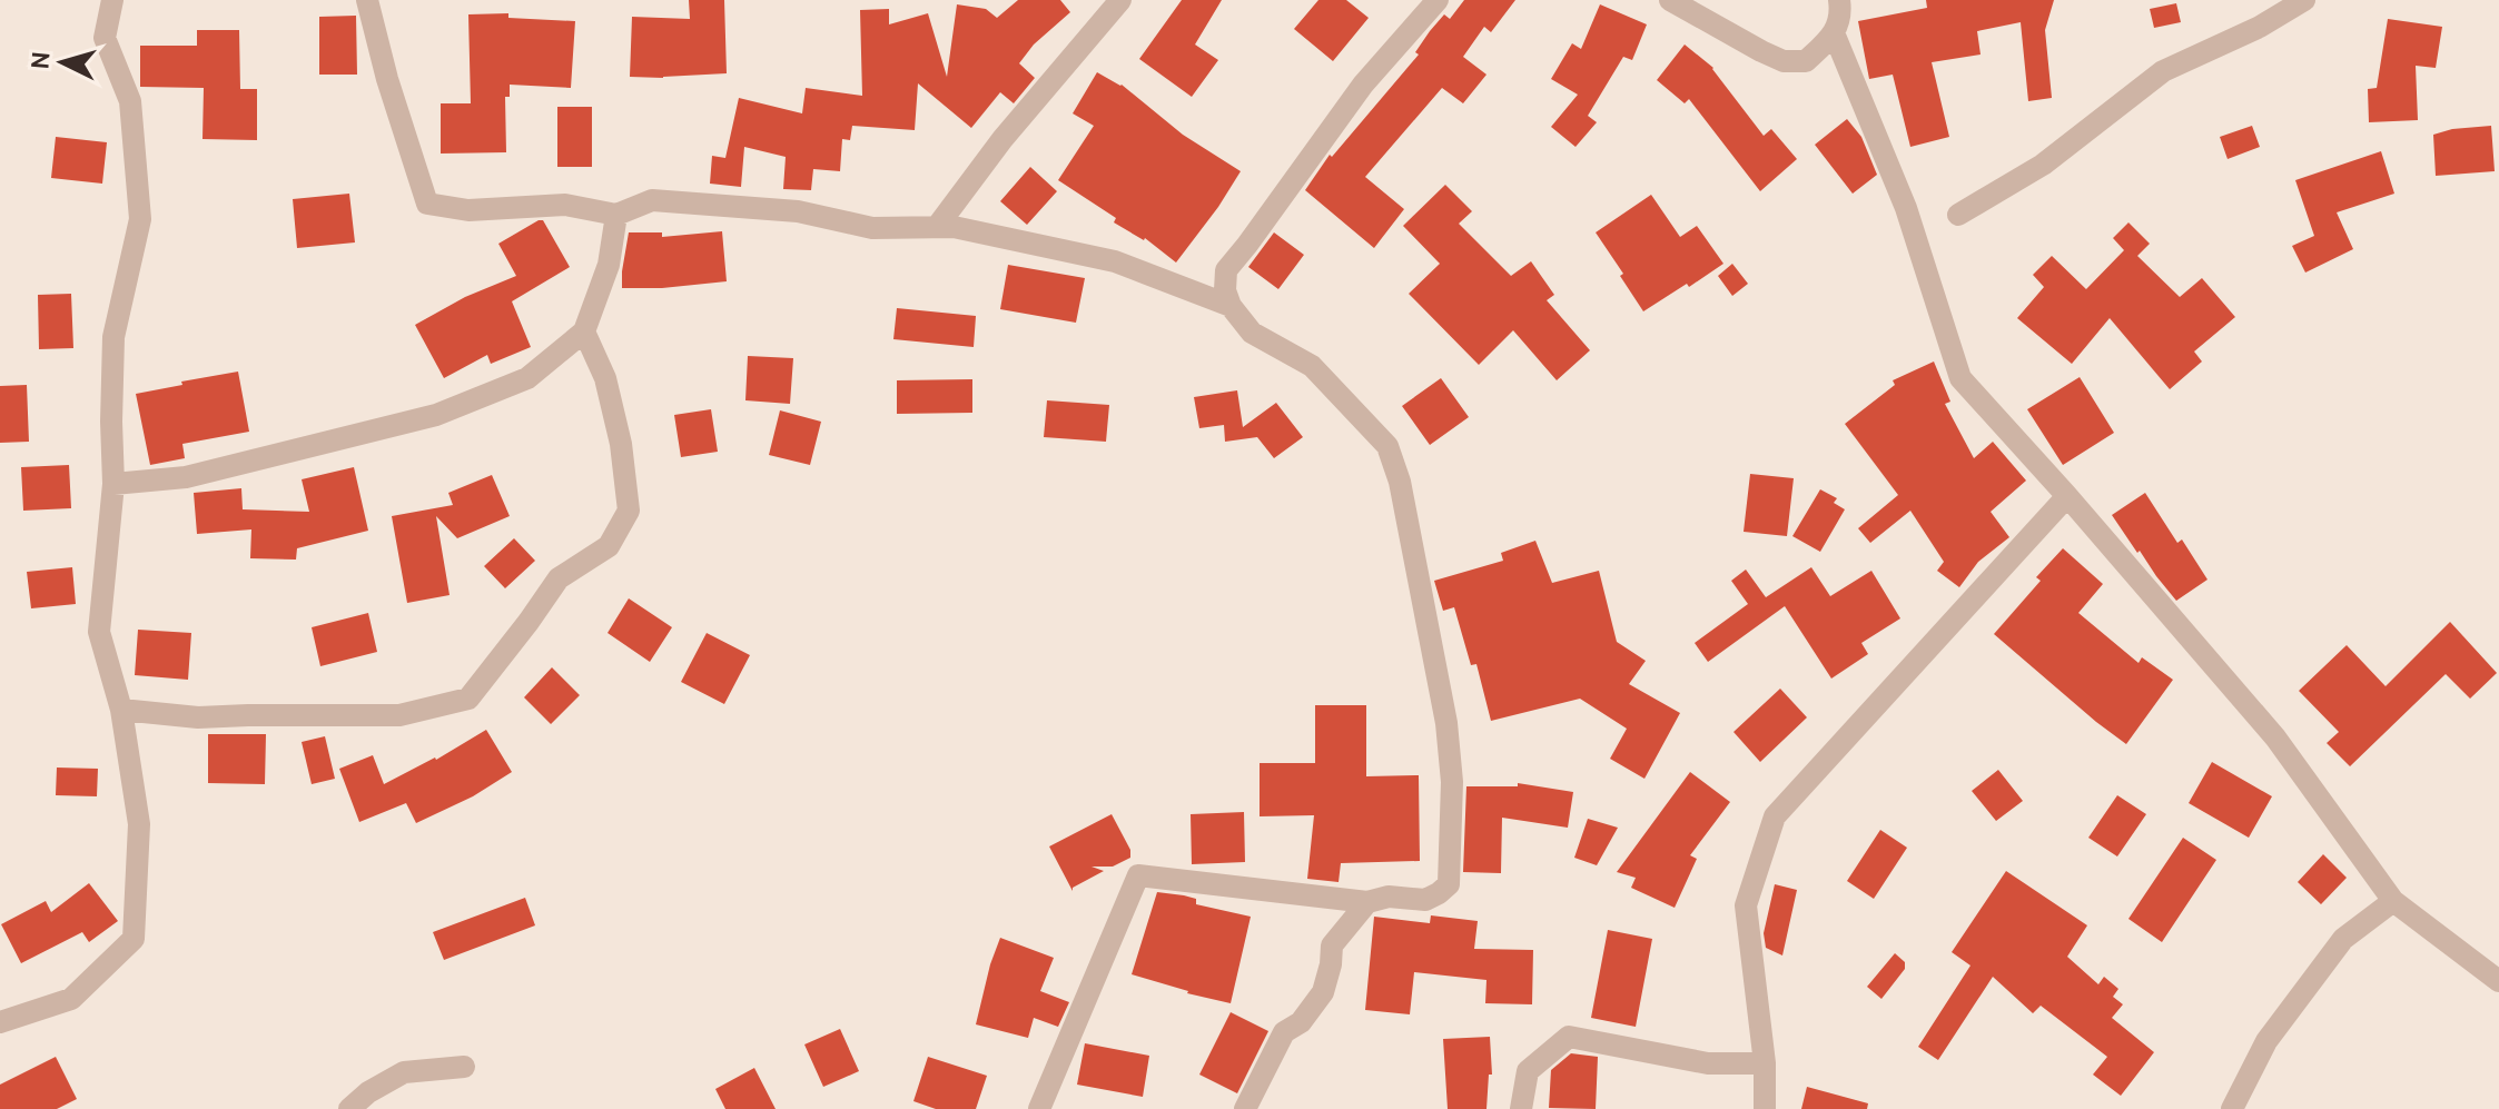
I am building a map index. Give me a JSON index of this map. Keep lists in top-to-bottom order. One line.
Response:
{"north":"left"}
